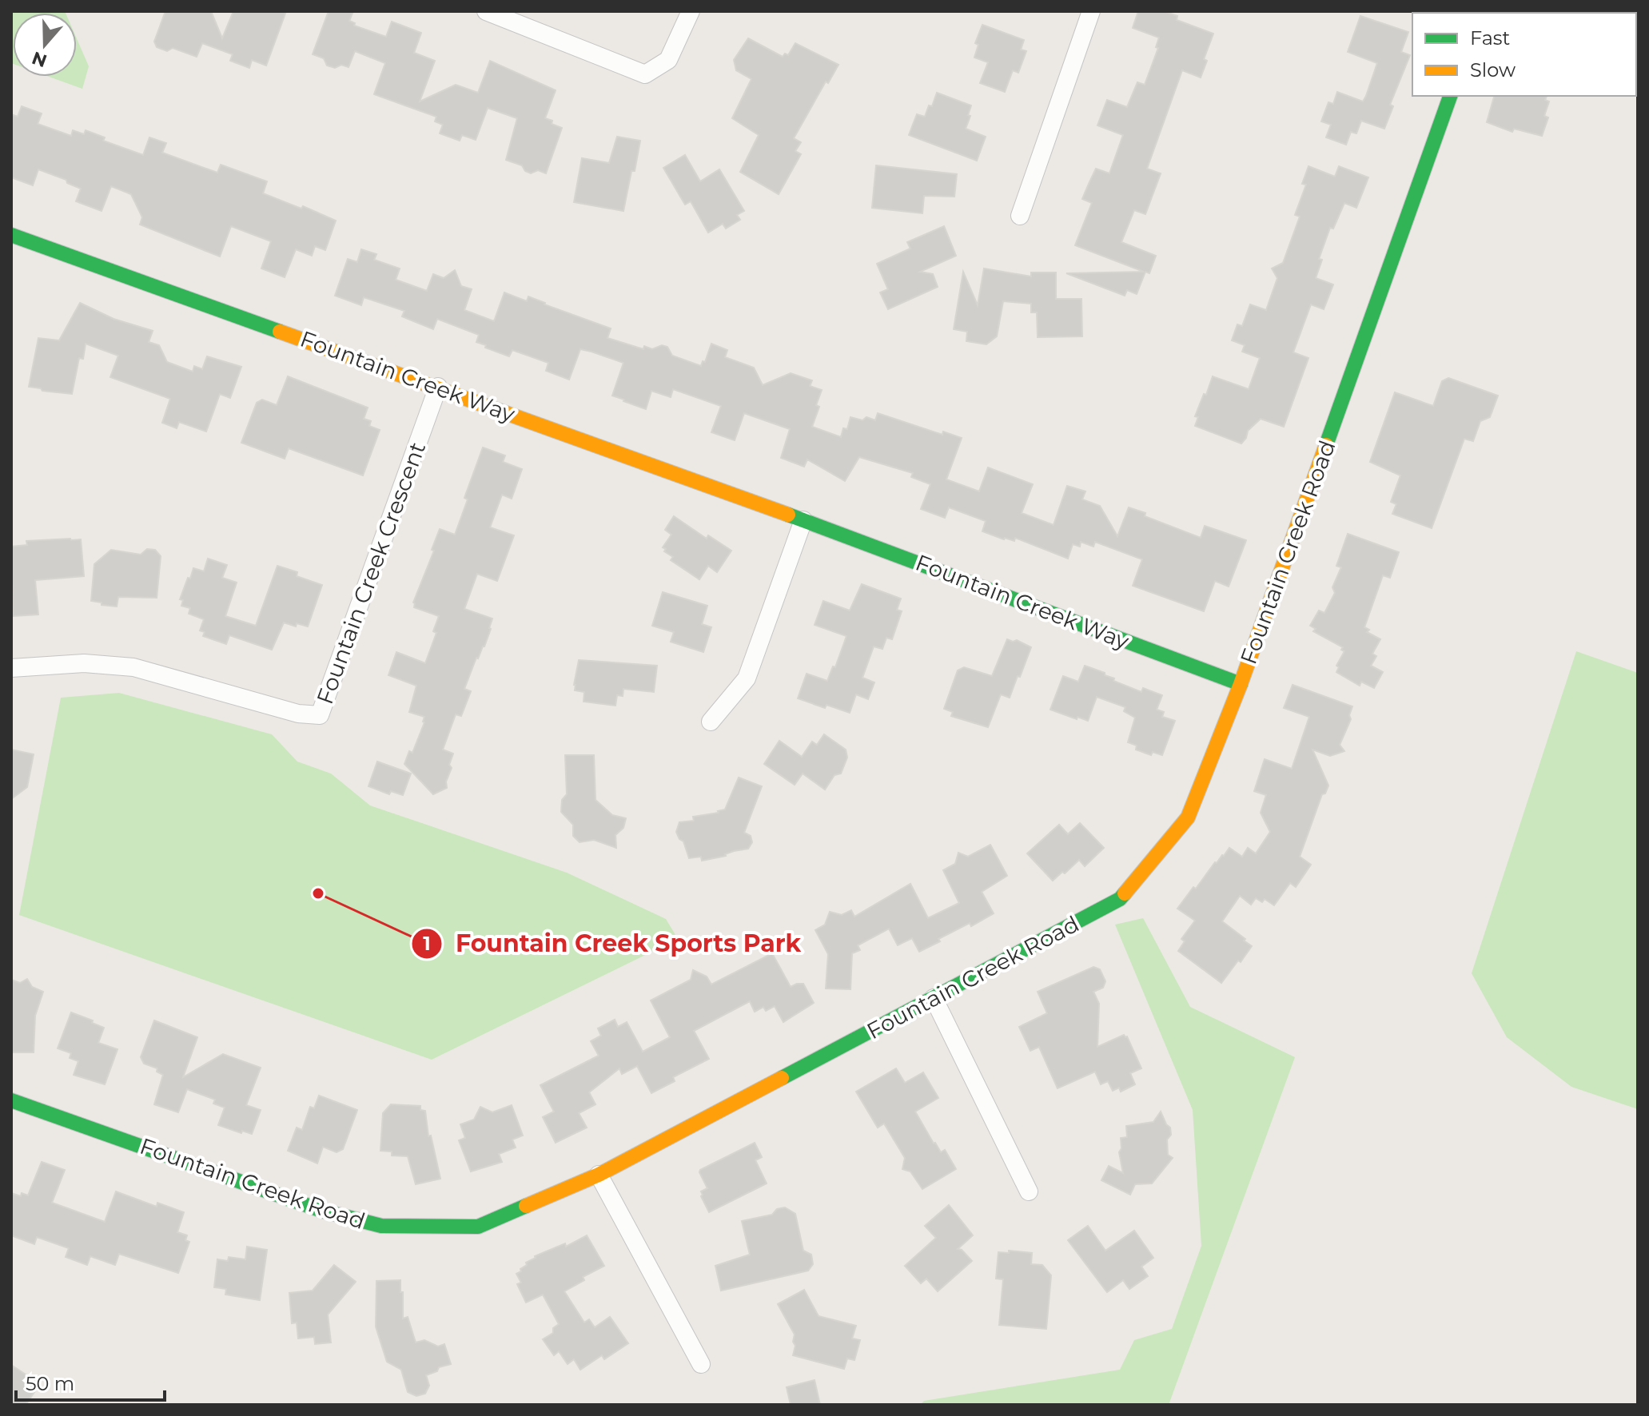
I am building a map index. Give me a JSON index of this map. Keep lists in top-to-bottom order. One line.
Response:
{"streets":{"street":["Fountain Creek Way","Fountain Creek Road","Fountain Creek Crescent"]},"crossings":[["Fountain Creek Way","Fountain Creek Road"],["Fountain Creek Way","Fountain Creek Crescent"]],"places":["Fountain Creek Sports Park"],"legend":["Fast","Slow"],"scale_bar":"50 m","north":"bottom"}
